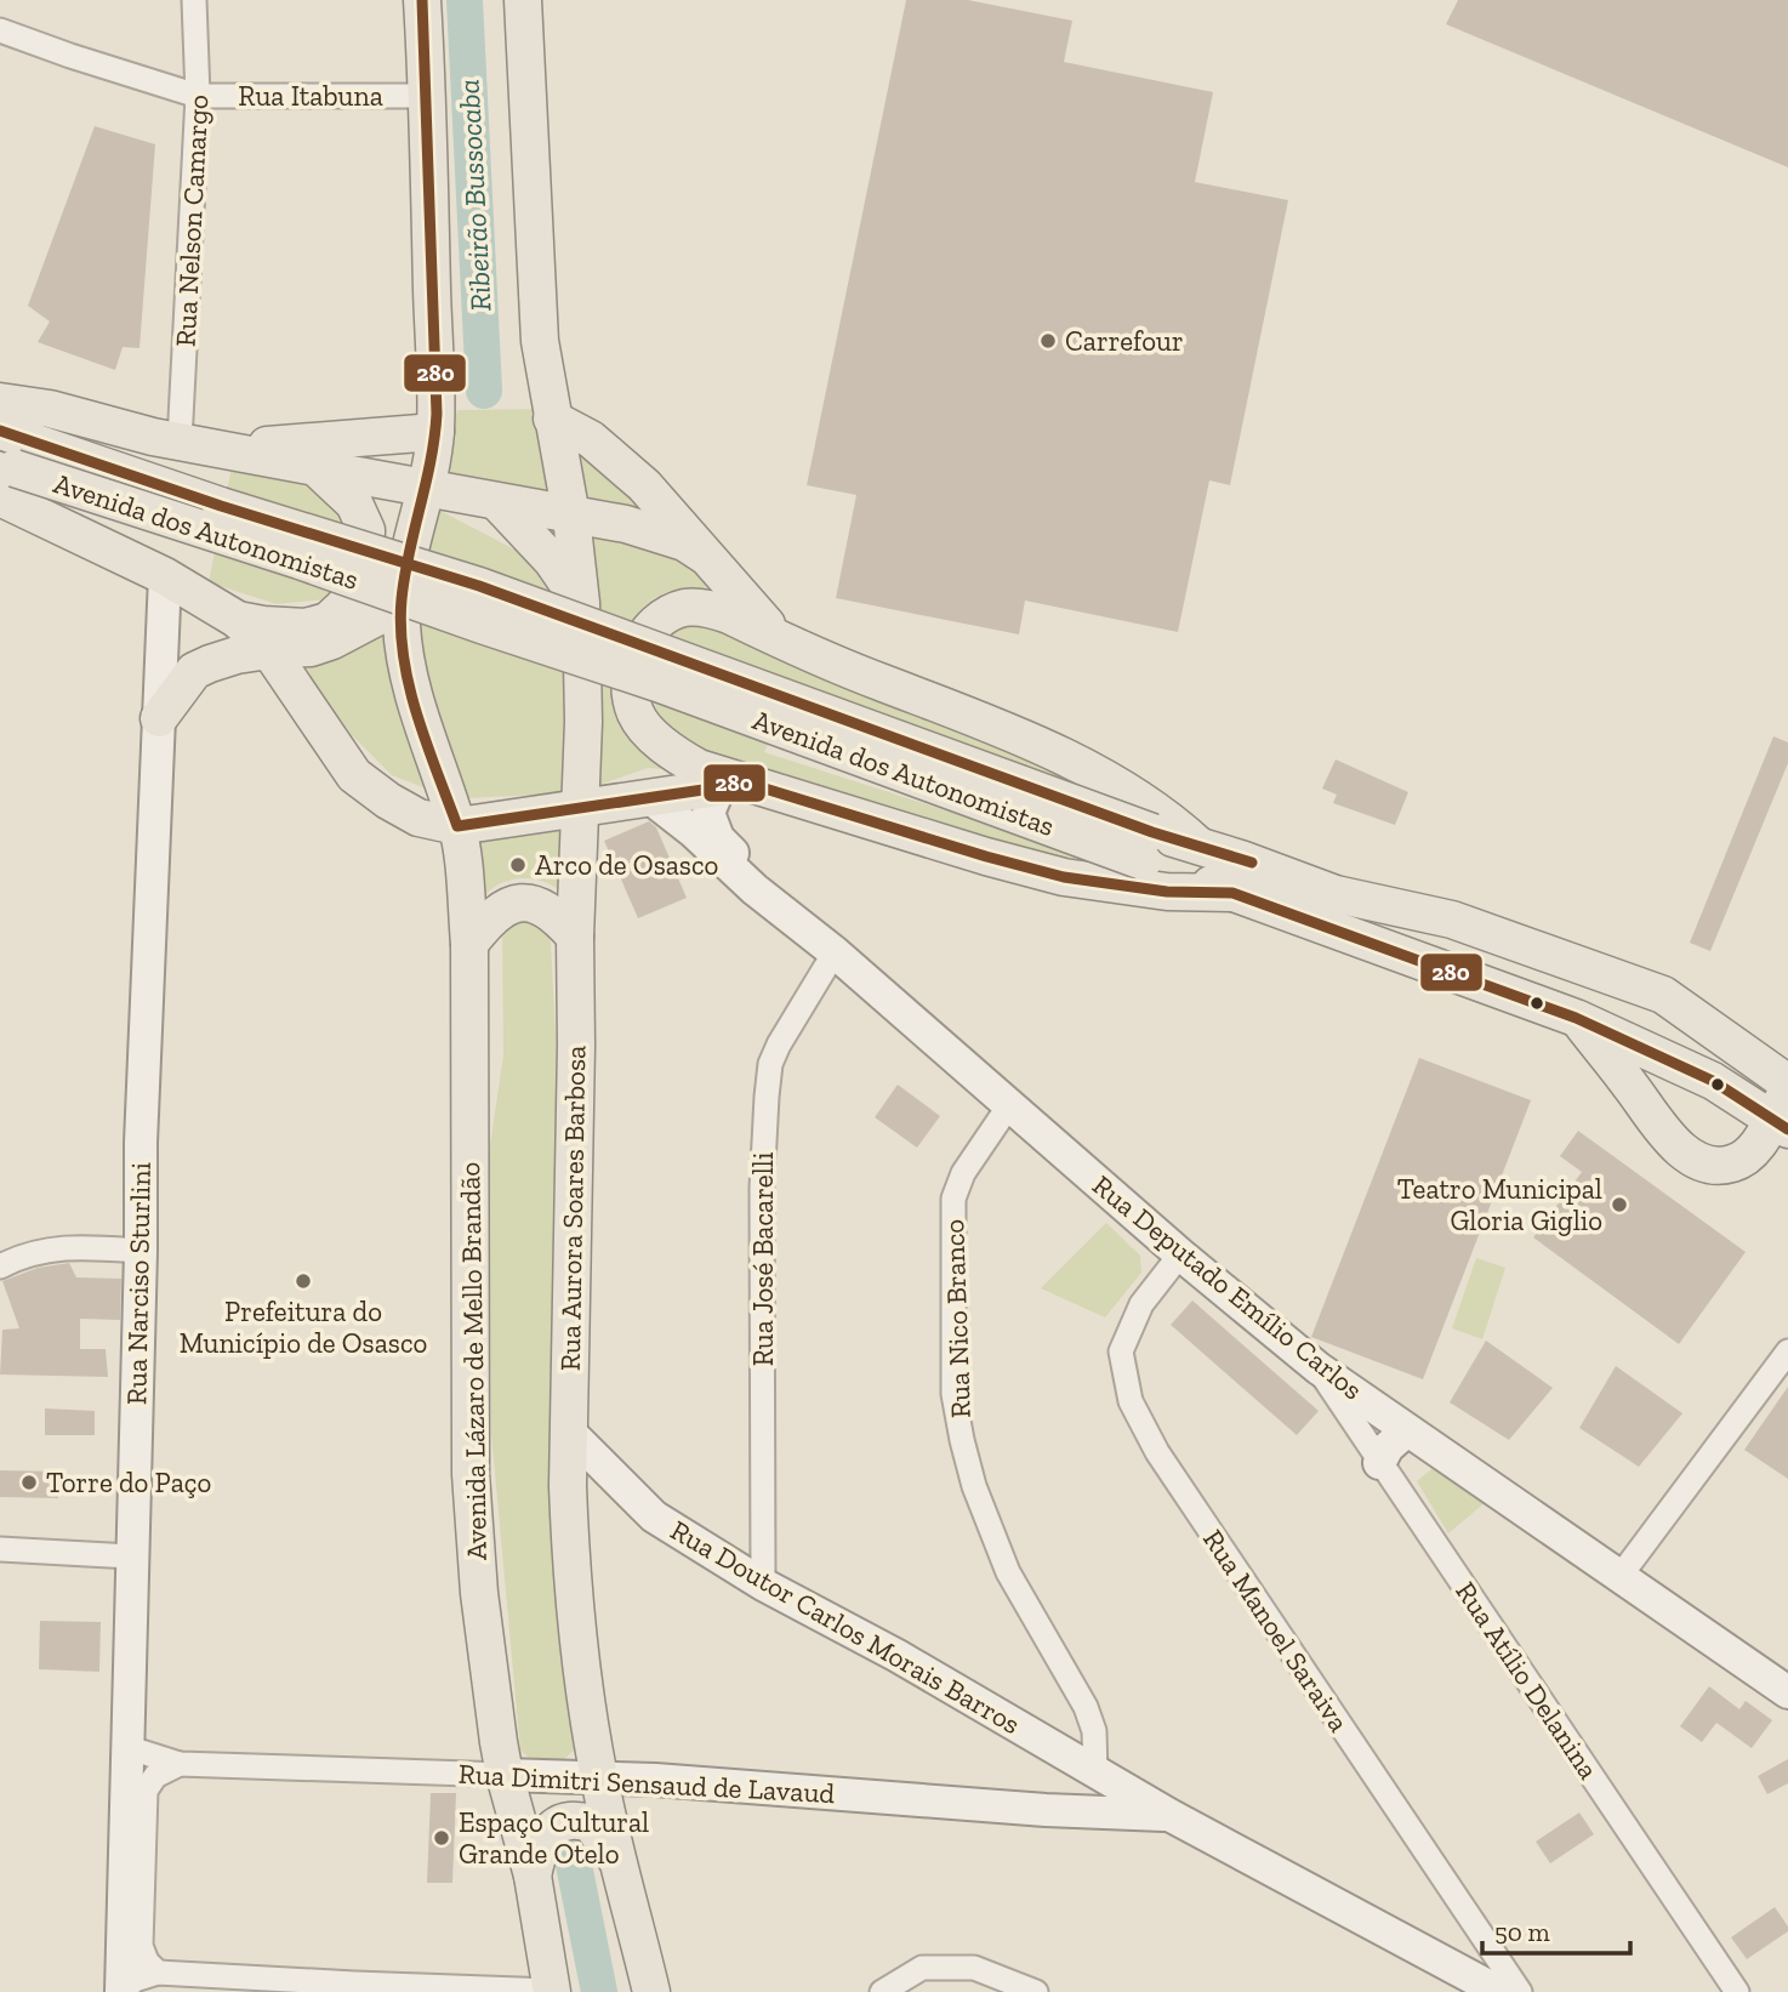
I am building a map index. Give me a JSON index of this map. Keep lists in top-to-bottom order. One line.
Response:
{"streets":{"main road":["Rua Aurora Soares Barbosa","Avenida Lázaro de Mello Brandão"],"street":["Rua Itabuna","Rua Nelson Camargo","Rua José Bacarelli","Rua Narciso Sturlini","Rua Deputado Emílio Carlos","Rua Nico Branco","Rua Doutor Carlos Morais Barros","Rua Manoel Saraiva","Rua Atílio Delanina","Rua Dimitri Sensaud de Lavaud"]},"crossings":[["Rua Itabuna","Rua Nelson Camargo"],["Rua Itabuna","Avenida Lázaro de Mello Brandão"],["Rua Aurora Soares Barbosa","Rua Doutor Carlos Morais Barros"],["Rua Aurora Soares Barbosa","Rua Dimitri Sensaud de Lavaud"],["Rua José Bacarelli","Rua Deputado Emílio Carlos"],["Rua José Bacarelli","Rua Doutor Carlos Morais Barros"],["Rua Narciso Sturlini","Rua Dimitri Sensaud de Lavaud"],["Rua Deputado Emílio Carlos","Rua Nico Branco"],["Rua Deputado Emílio Carlos","Rua Manoel Saraiva"],["Rua Deputado Emílio Carlos","Rua Atílio Delanina"],["Rua Nico Branco","Rua Doutor Carlos Morais Barros"],["Avenida Lázaro de Mello Brandão","Rua Dimitri Sensaud de Lavaud"],["Rua Doutor Carlos Morais Barros","Rua Dimitri Sensaud de Lavaud"]],"water":["Ribeirão Bussocaba"],"places":["Carrefour","Arco de Osasco","Teatro Municipal Gloria Giglio","Prefeitura do Município de Osasco","Torre do Paço","Espaço Cultural Grande Otelo"],"lines":["transit line 280"],"scale_bar":"50 m"}
